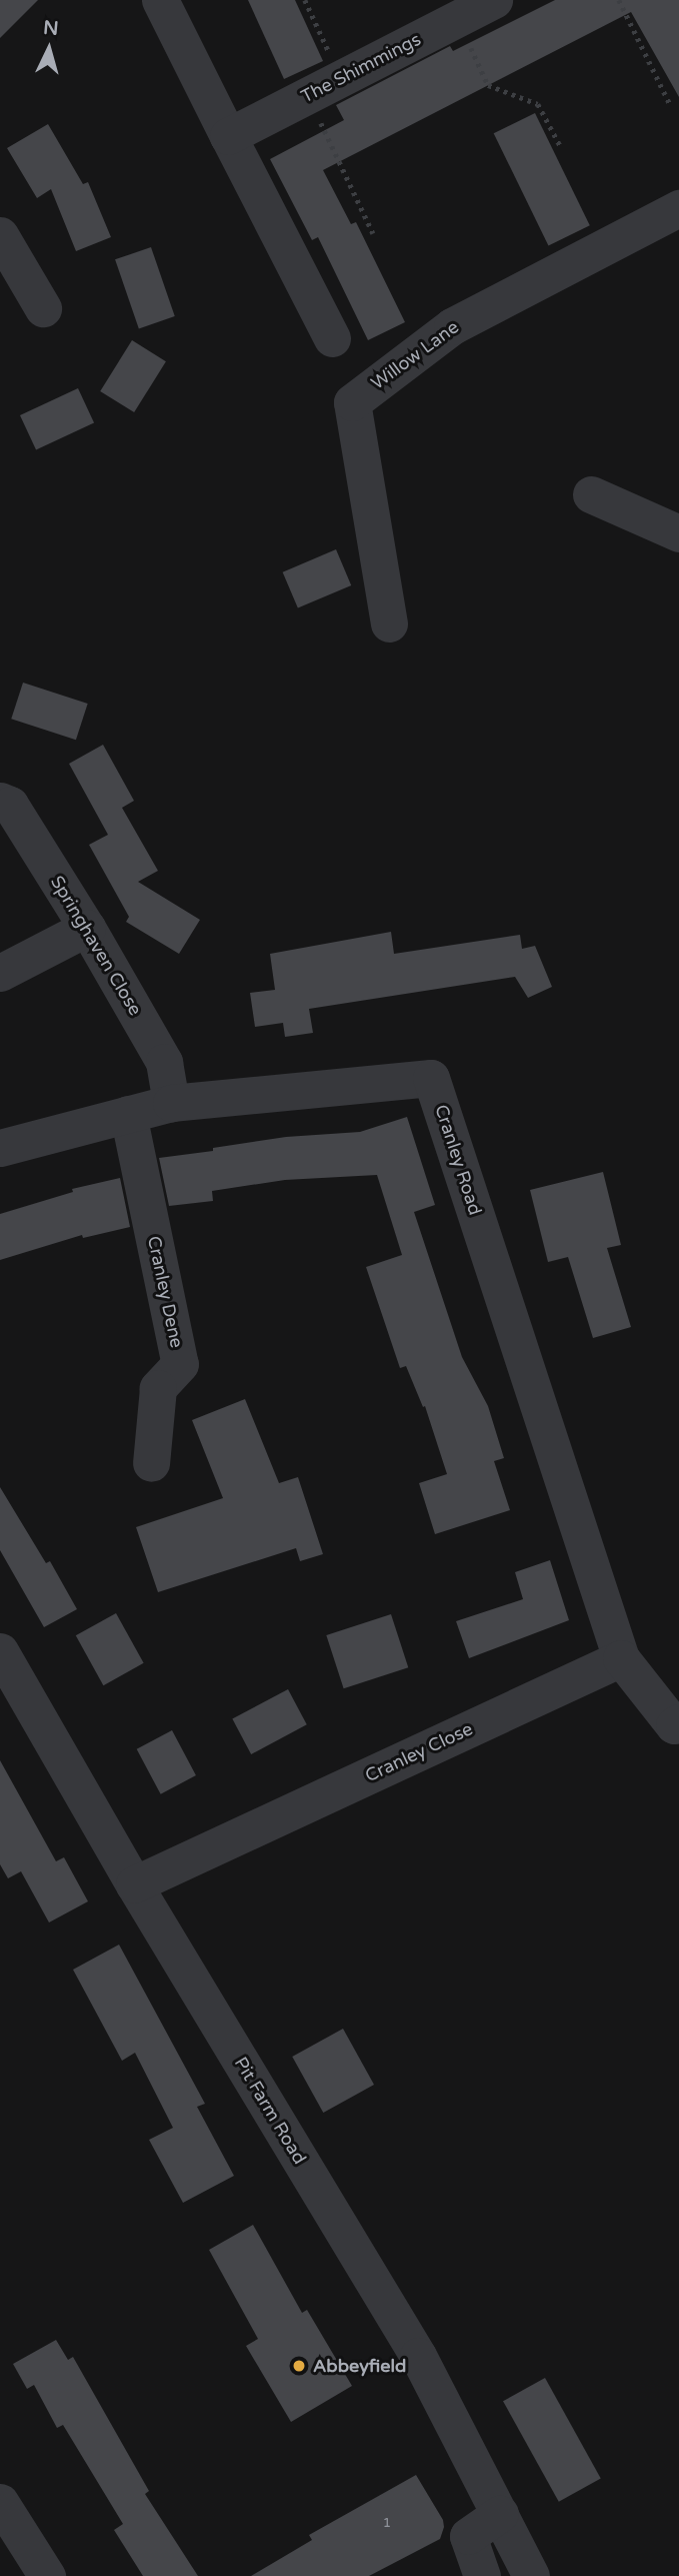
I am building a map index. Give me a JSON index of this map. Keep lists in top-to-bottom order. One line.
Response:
{"streets":{"street":["The Shimmings","Willow Lane","Springhaven Close","Cranley Road","Cranley Dene","Cranley Close","Pit Farm Road"]},"crossings":[["Springhaven Close","Cranley Road"],["Cranley Road","Cranley Dene"],["Cranley Road","Cranley Close"],["Cranley Close","Pit Farm Road"]],"places":["Abbeyfield"],"house_numbers":["1"],"north":"top"}
